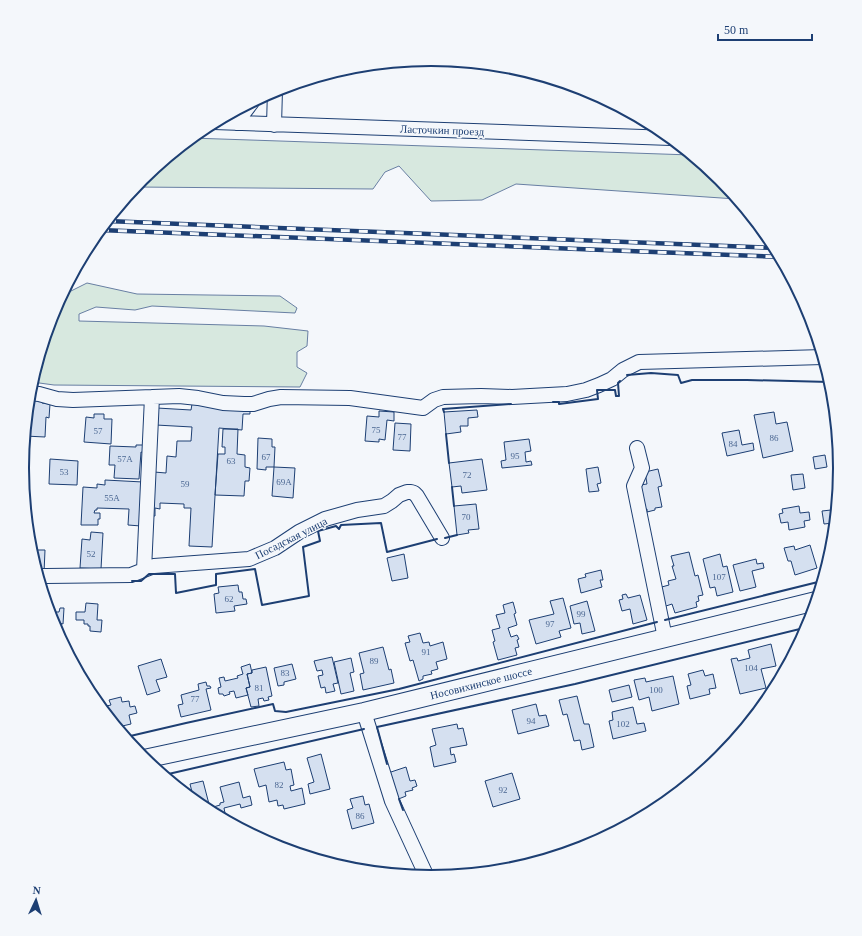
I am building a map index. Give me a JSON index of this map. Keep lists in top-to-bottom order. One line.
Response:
{"streets":{"main road":["Носовихинское шоссе"],"street":["Ласточкин проезд","Посадская улица"]},"house_numbers":["75","57","77","86","84","95","67","57А","63","53","72","69А","59","55А","70","52","107","62","99","97","91","89","104","83","81","100","77","94","102","82","92","86"],"scale_bar":"50 m","north":"top"}
